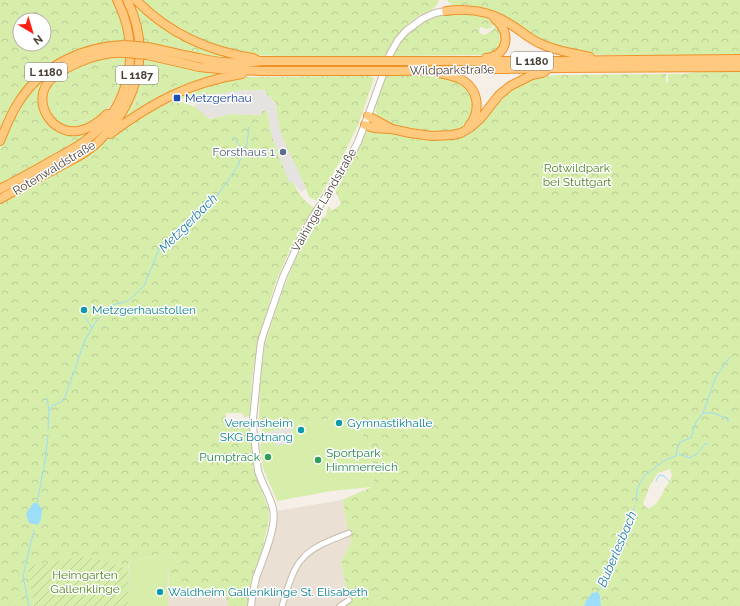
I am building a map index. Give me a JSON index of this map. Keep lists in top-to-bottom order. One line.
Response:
{"streets":{"highway":["L 1180","Wildparkstraße","L 1187","Rotenwaldstraße"],"street":["Vaihinger Landstraße"]},"crossings":[["L 1180","Wildparkstraße"],["L 1180","L 1187"],["L 1180","Rotenwaldstraße"],["L 1180","Vaihinger Landstraße"],["L 1187","Rotenwaldstraße"]],"water":["Metzgerbach","Buberlesbach"],"parks":["Rotwildpark bei Stuttgart","Heimgarten Gallenklinge"],"places":{"transit":["Metzgerhau"],"other":["Forsthaus 1","Metzgerhaustollen","Gymnastikhalle","Vereinsheim SKG Botnang","Pumptrack","Sportpark Himmerreich","Waldheim Gallenklinge St. Elisabeth"]},"north":"bottom right"}
